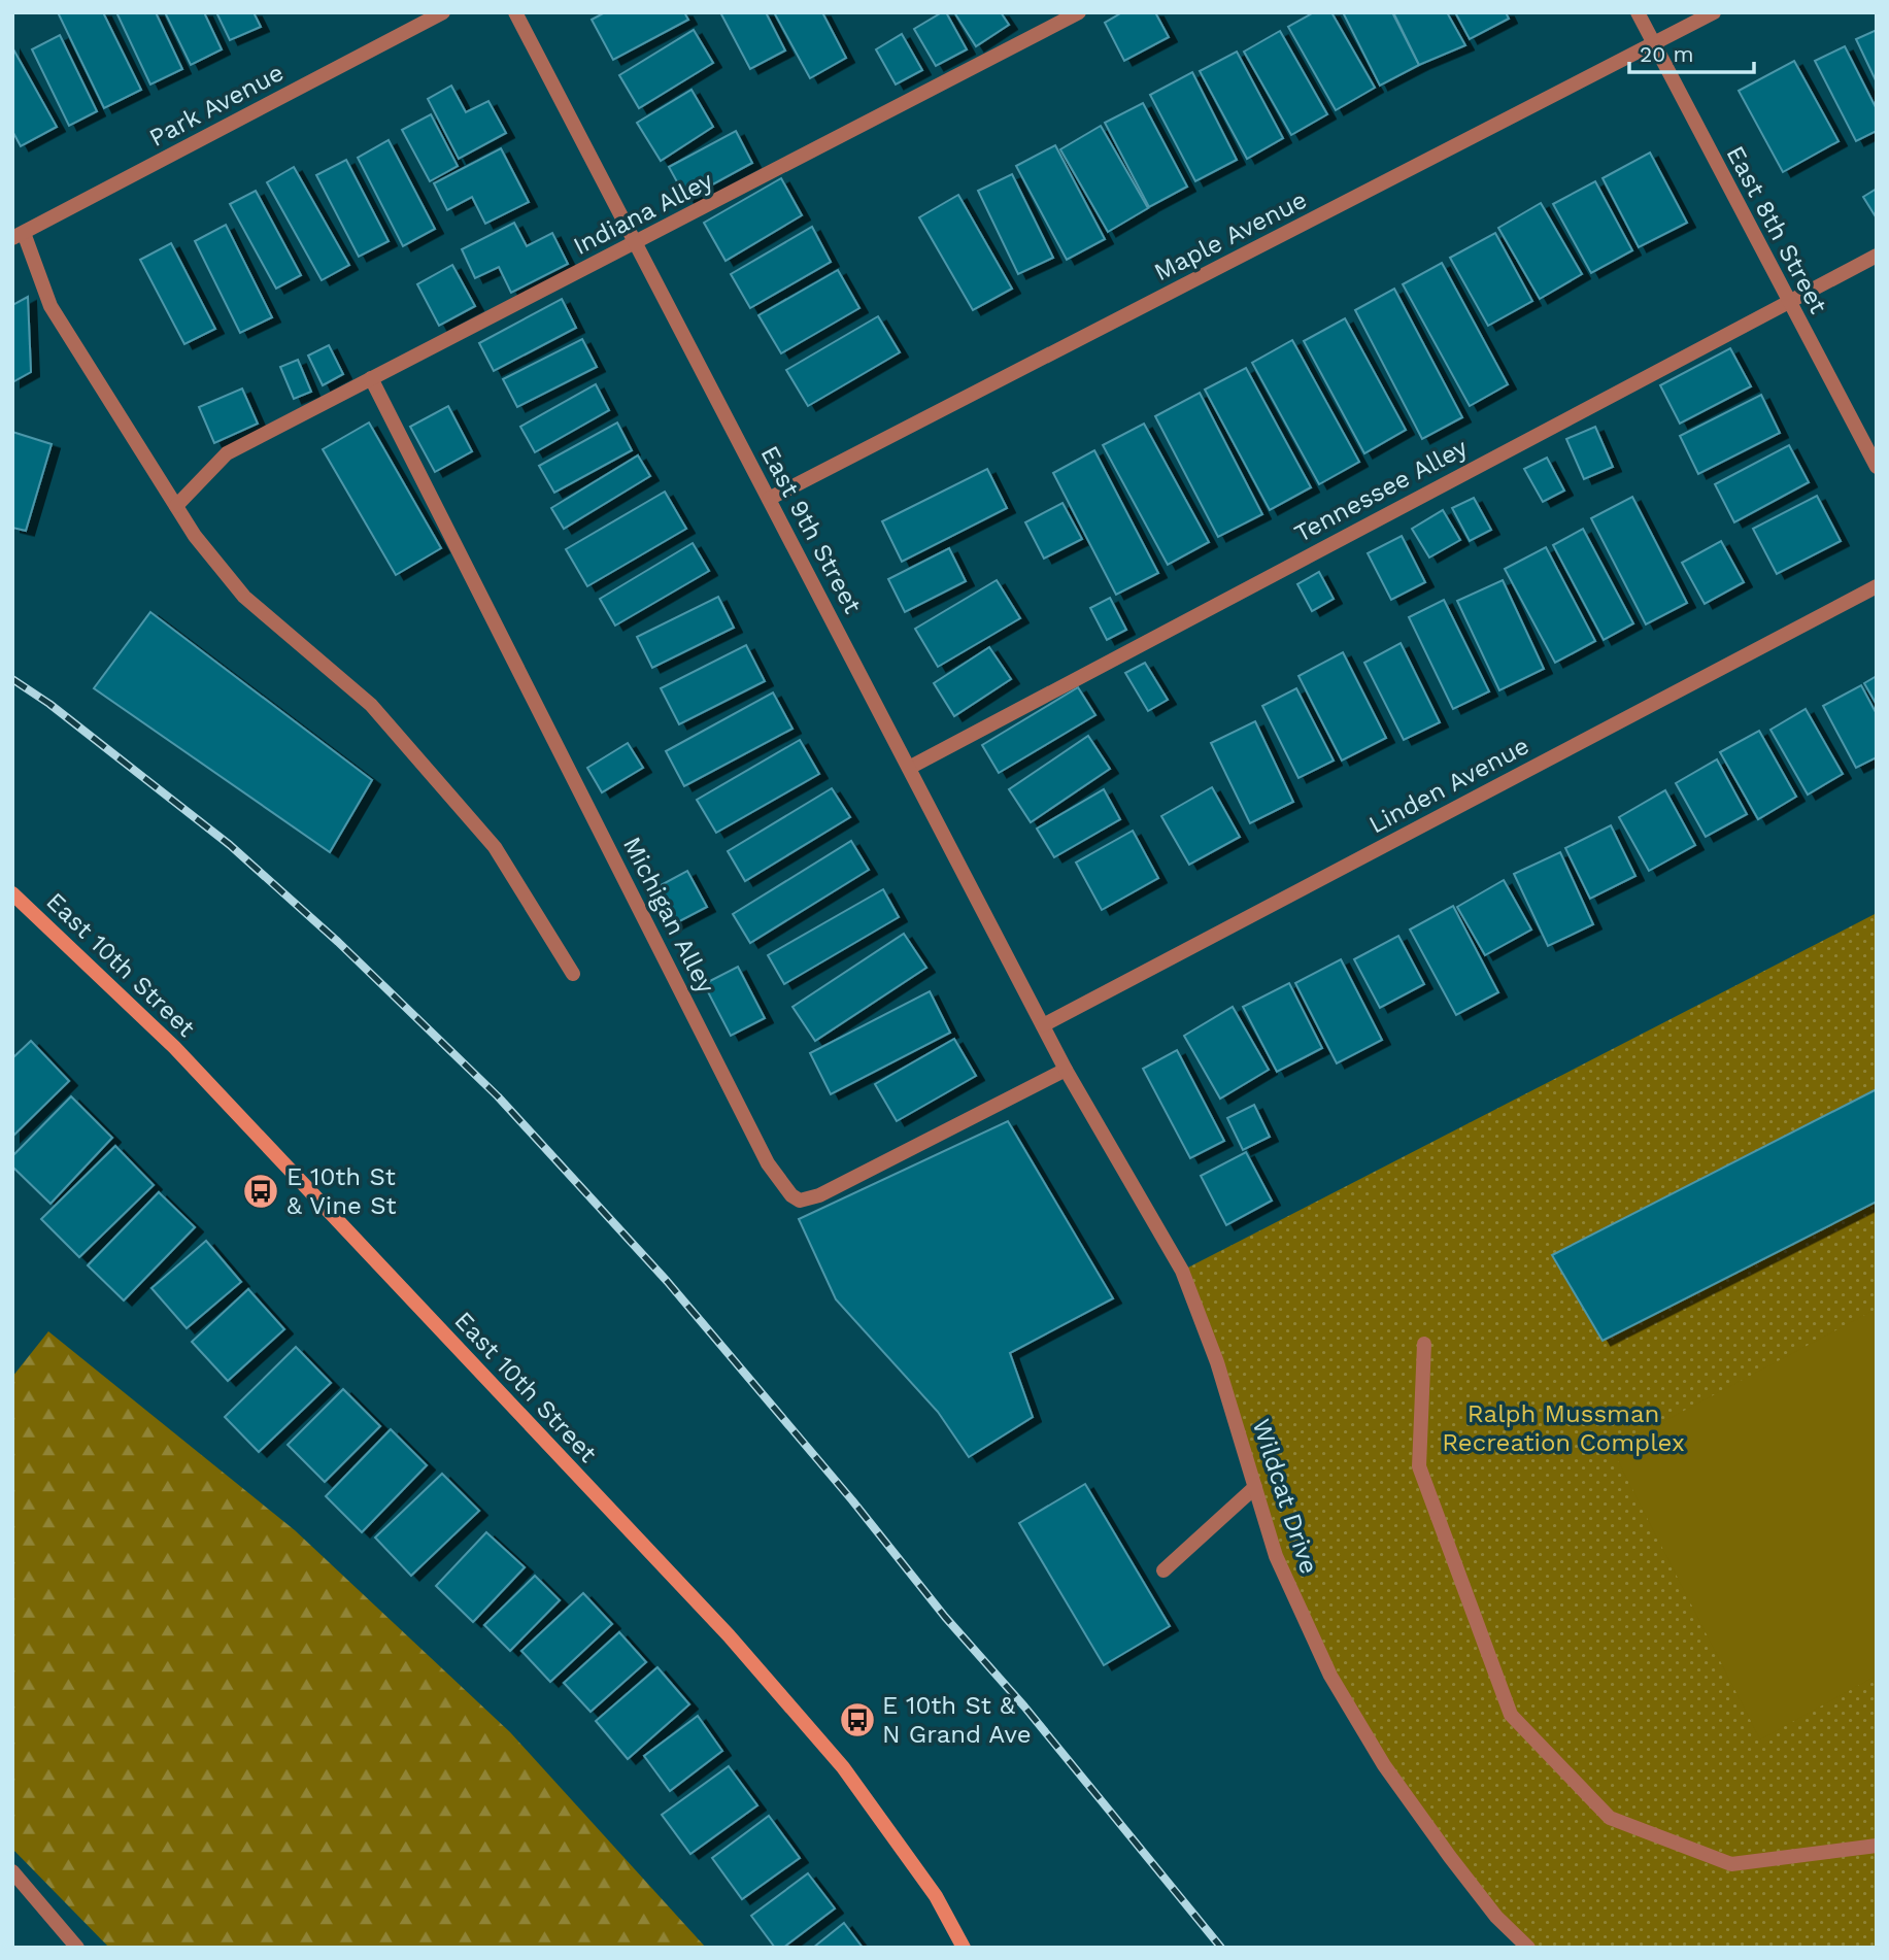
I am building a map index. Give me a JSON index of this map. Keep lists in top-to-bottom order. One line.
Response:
{"streets":{"main road":["East 10th Street"],"street":["Park Avenue","Indiana Alley","East 8th Street","Maple Avenue","Tennessee Alley","East 9th Street","Linden Avenue","Michigan Alley","Wildcat Drive"]},"crossings":[["Indiana Alley","East 9th Street"],["Indiana Alley","Michigan Alley"],["East 8th Street","Maple Avenue"],["East 8th Street","Tennessee Alley"],["Maple Avenue","East 9th Street"],["Tennessee Alley","East 9th Street"],["East 9th Street","Linden Avenue"],["East 9th Street","Michigan Alley"],["East 9th Street","Wildcat Drive"],["Michigan Alley","Wildcat Drive"]],"parks":["Ralph Mussman Recreation Complex"],"places":{"bus stop":["E 10th St & Vine St","E 10th St & N Grand Ave"]},"scale_bar":"20 m"}
